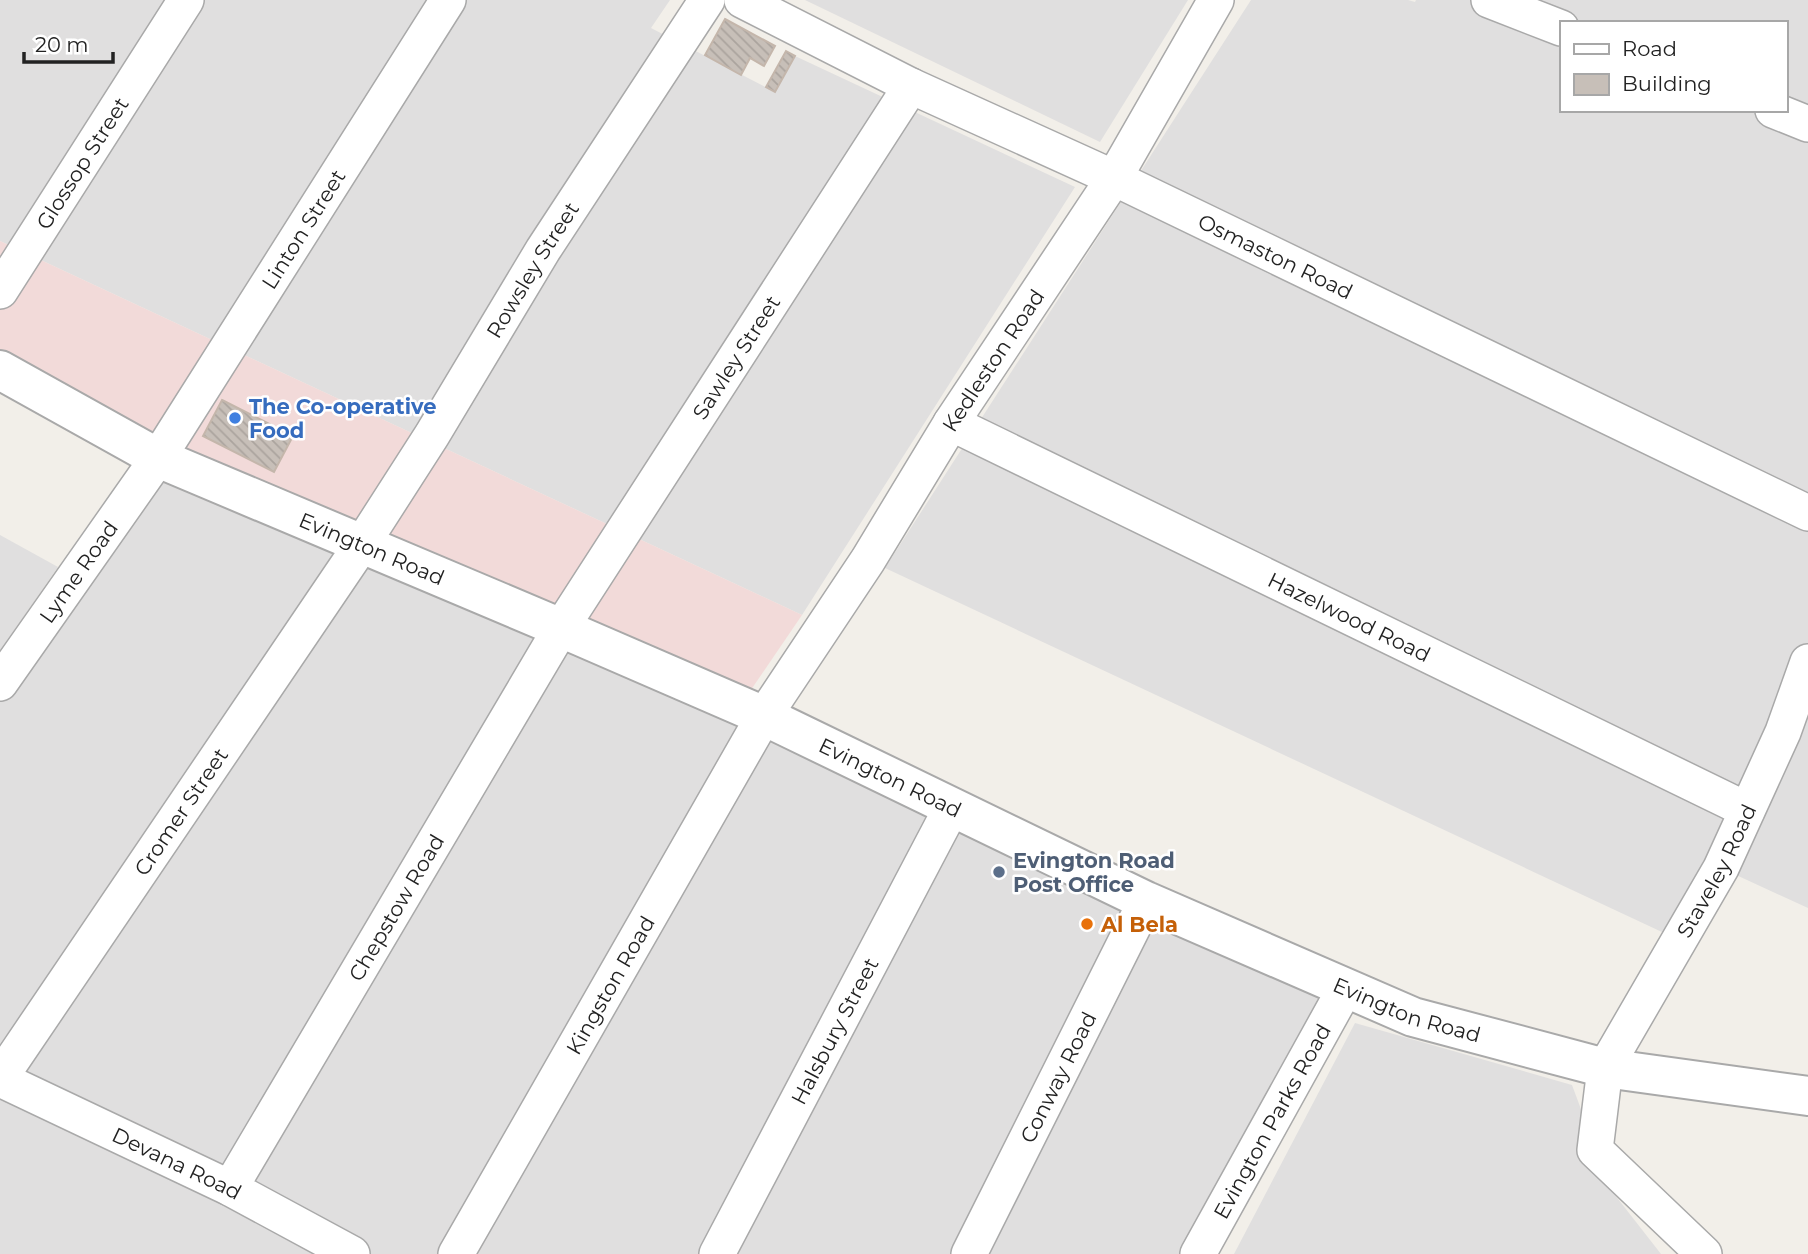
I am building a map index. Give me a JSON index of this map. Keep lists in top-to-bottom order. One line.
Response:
{"streets":{"street":["Glossop Street","Linton Street","Osmaston Road","Rowsley Street","Sawley Street","Kedleston Road","Evington Road","Lyme Road","Hazelwood Road","Cromer Street","Staveley Road","Chepstow Road","Kingston Road","Halsbury Street","Conway Road","Evington Parks Road","Devana Road"]},"crossings":[["Linton Street","Evington Road"],["Linton Street","Lyme Road"],["Osmaston Road","Sawley Street"],["Osmaston Road","Kedleston Road"],["Rowsley Street","Evington Road"],["Rowsley Street","Cromer Street"],["Sawley Street","Evington Road"],["Sawley Street","Chepstow Road"],["Kedleston Road","Evington Road"],["Kedleston Road","Hazelwood Road"],["Kedleston Road","Kingston Road"],["Evington Road","Lyme Road"],["Evington Road","Cromer Street"],["Evington Road","Staveley Road"],["Evington Road","Chepstow Road"],["Evington Road","Kingston Road"],["Evington Road","Halsbury Street"],["Evington Road","Conway Road"],["Evington Road","Evington Parks Road"],["Hazelwood Road","Staveley Road"],["Cromer Street","Devana Road"],["Chepstow Road","Devana Road"]],"places":["The Co-operative Food","Evington Road Post Office","Al Bela"],"legend":["Road","Building"],"scale_bar":"20 m"}
